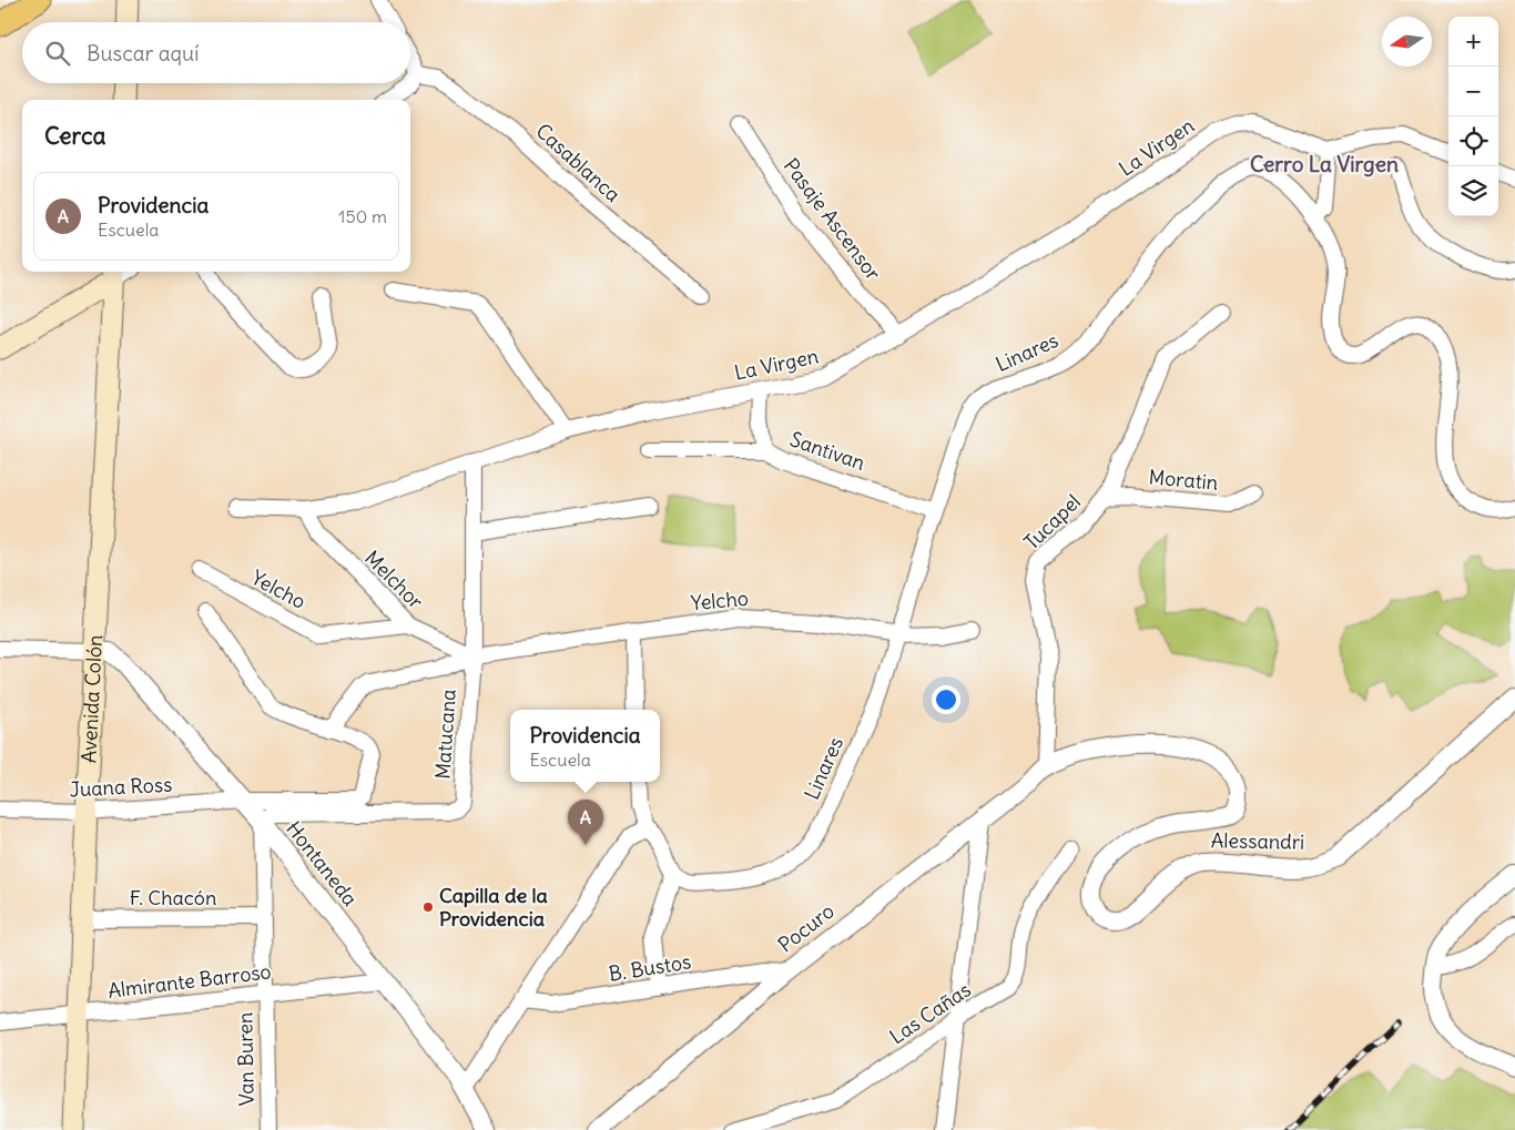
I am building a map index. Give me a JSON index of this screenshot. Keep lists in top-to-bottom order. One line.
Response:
{"streets":{"main road":["Avenida Colón"],"street":["La Virgen","Casablanca","Pasaje Ascensor","Linares","Santivan","Moratin","Tucapel","Melchor","Yelcho","Matucana","Juana Ross","Alessandri","Hontaneda","F. Chacón","Pocuro","B. Bustos","Almirante Barroso","Las Cañas","Van Buren"]},"crossings":[["La Virgen","Pasaje Ascensor"],["La Virgen","Santivan"],["La Virgen","Melchor"],["La Virgen","Matucana"],["Linares","Santivan"],["Linares","Yelcho"],["Moratin","Tucapel"],["Tucapel","Alessandri"],["Tucapel","Pocuro"],["Melchor","Yelcho"],["Melchor","Matucana"],["Yelcho","Matucana"],["Yelcho","Juana Ross"],["Avenida Colón","Juana Ross"],["Avenida Colón","Hontaneda"],["Avenida Colón","F. Chacón"],["Avenida Colón","Almirante Barroso"],["Matucana","Hontaneda"],["Matucana","Van Buren"],["Juana Ross","Hontaneda"],["Alessandri","Pocuro"],["Hontaneda","Almirante Barroso"],["Hontaneda","Van Buren"],["F. Chacón","Van Buren"],["Pocuro","B. Bustos"],["Almirante Barroso","Van Buren"]],"districts":["Cerro La Virgen"],"places":["Capilla de la Providencia"],"north":"left","page":{"map_buttons":["+","−"],"search":"Buscar aquí","heading":"Cerca","list":[{"mark":"A","name":"Providencia","note":"Escuela","value":"150 m"}],"popup":["Providencia","Escuela"],"pins":"A"}}
